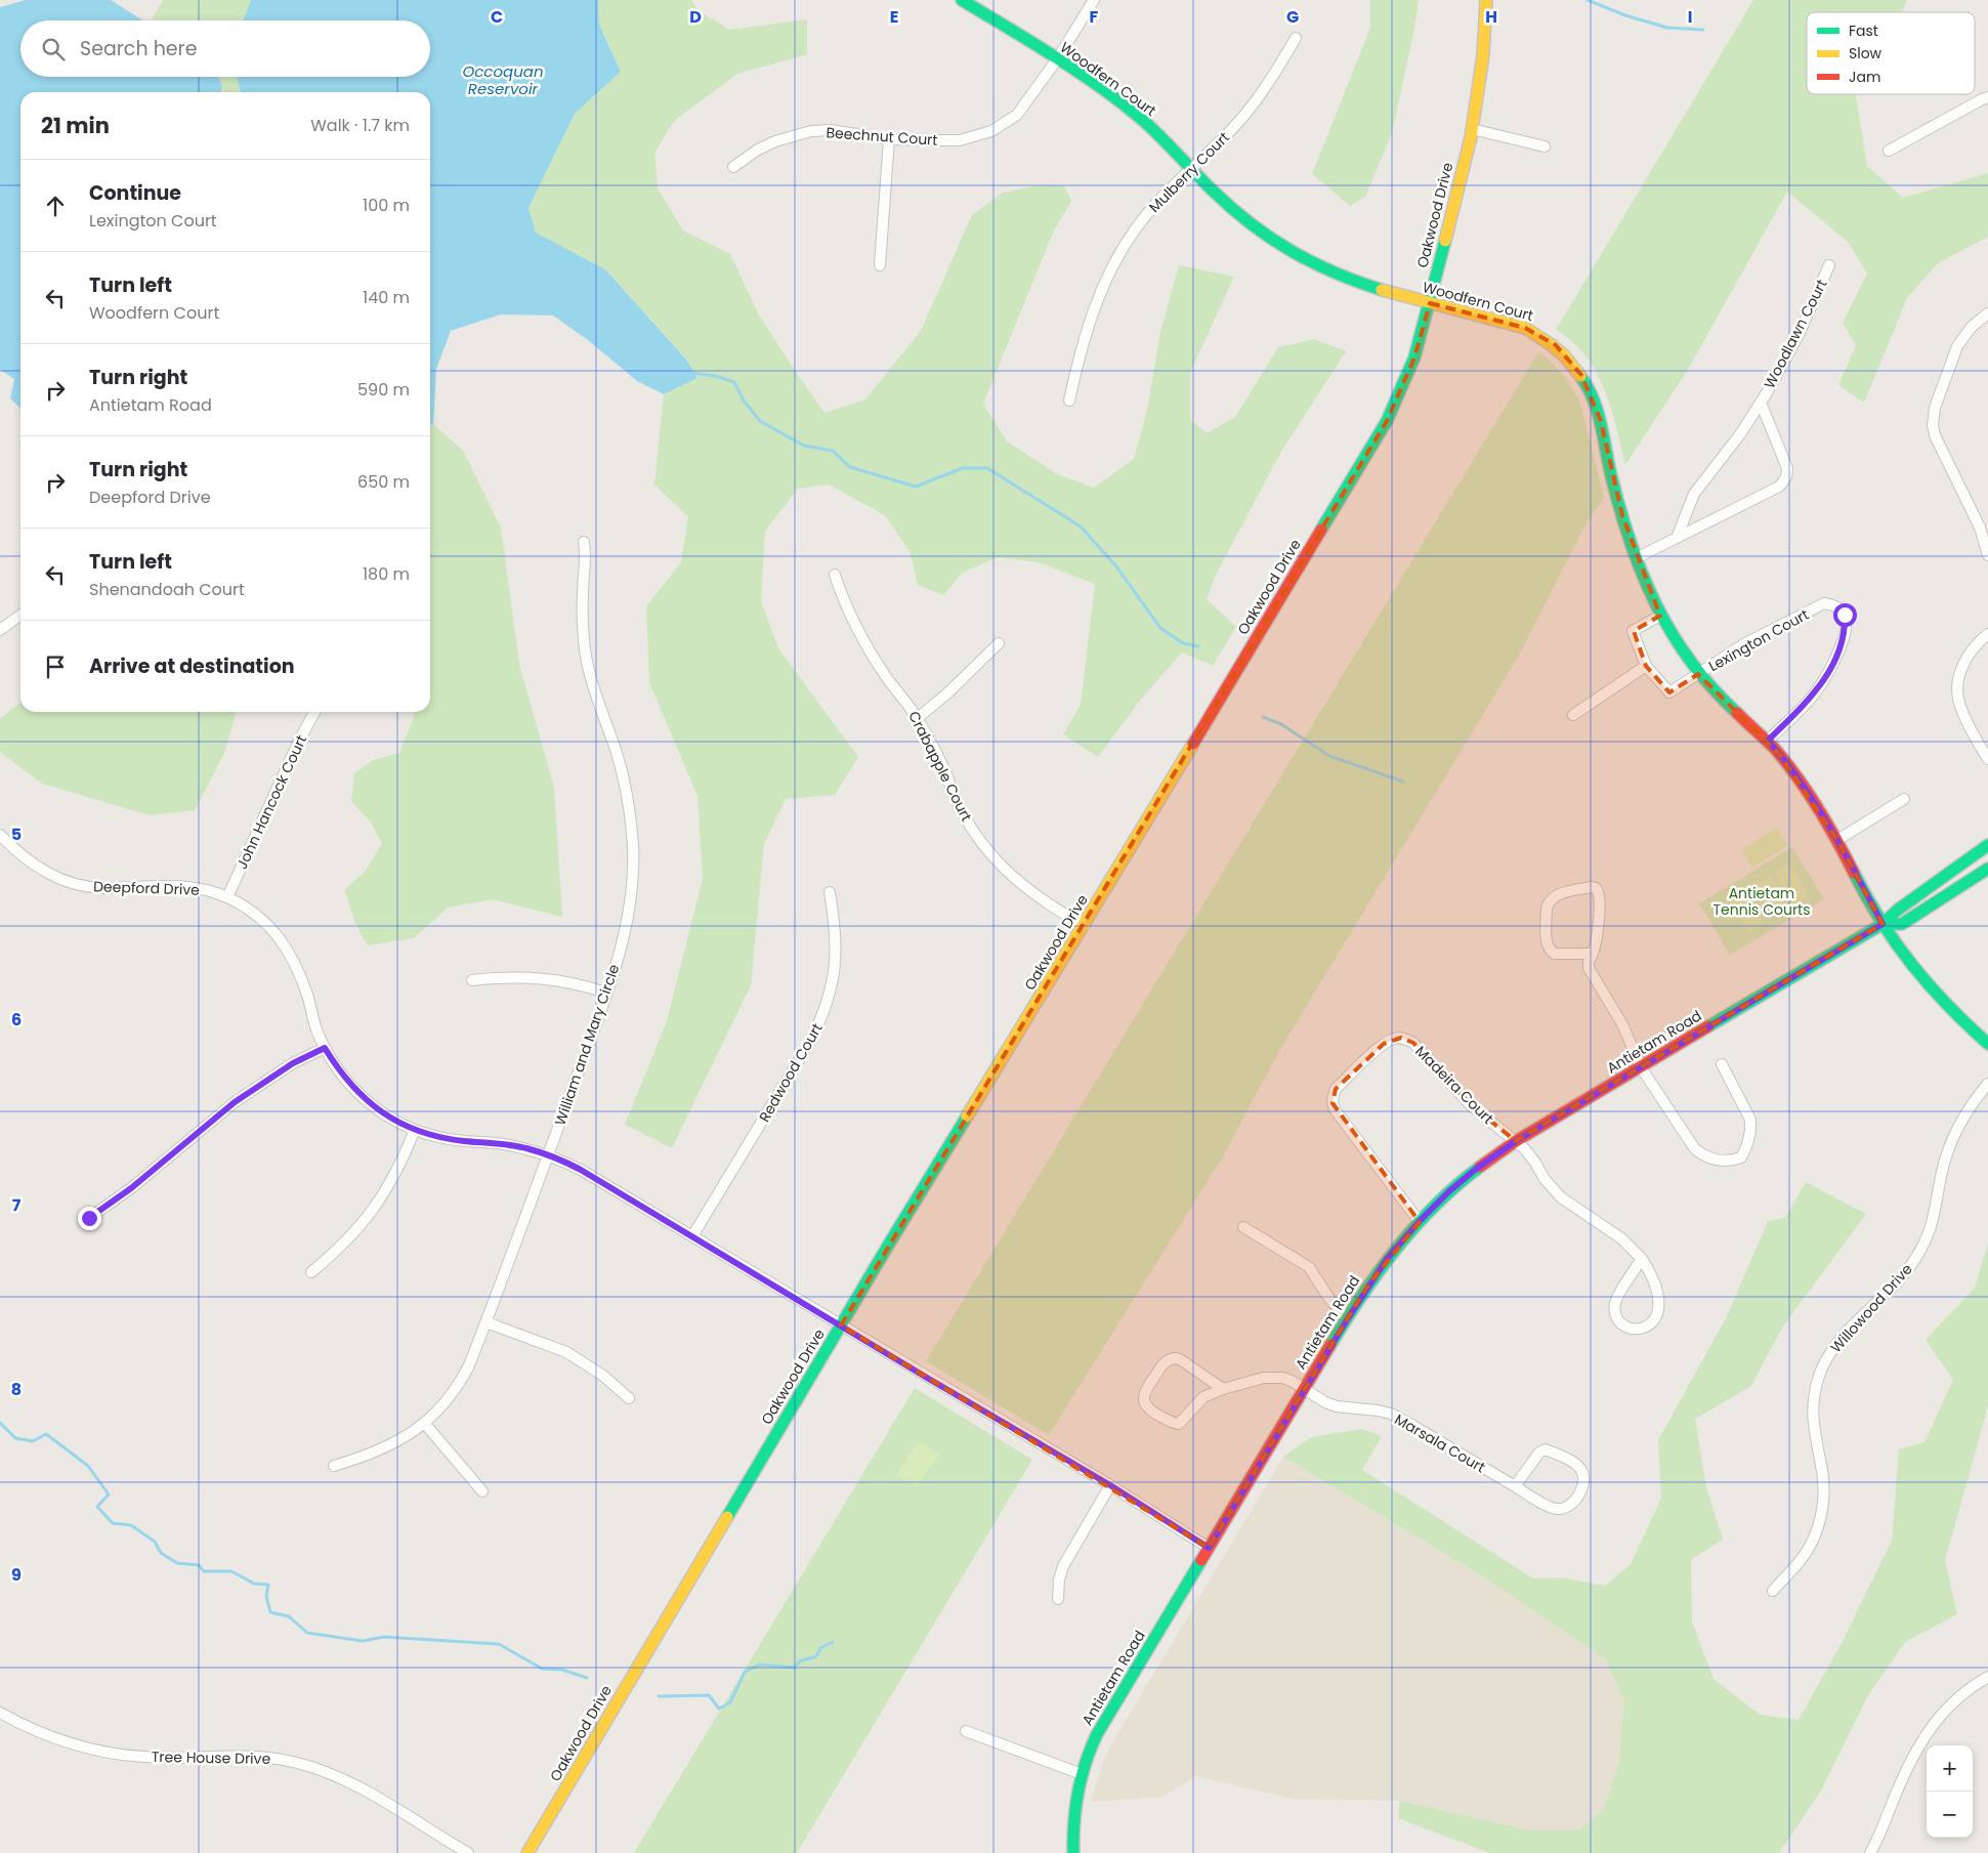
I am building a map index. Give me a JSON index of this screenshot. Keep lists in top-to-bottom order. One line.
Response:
{"streets":{"street":["Woodfern Court","Beechnut Court","Mulberry Court","Oakwood Drive","Woodlawn Court","Lexington Court","Crabapple Court","John Hancock Court","Deepford Drive","Antietam Road","William and Mary Circle","Redwood Court","Madeira Court","Willowood Drive","Marsala Court","Tree House Drive"]},"crossings":[["Woodfern Court","Beechnut Court"],["Woodfern Court","Mulberry Court"],["Woodfern Court","Oakwood Drive"],["Woodfern Court","Woodlawn Court"],["Woodfern Court","Lexington Court"],["Woodfern Court","Antietam Road"],["Oakwood Drive","Crabapple Court"],["Oakwood Drive","Deepford Drive"],["John Hancock Court","Deepford Drive"],["Deepford Drive","Antietam Road"],["Deepford Drive","William and Mary Circle"],["Deepford Drive","Redwood Court"],["Antietam Road","Madeira Court"],["Antietam Road","Marsala Court"]],"water":["Occoquan Reservoir"],"parks":["Antietam Tennis Courts"],"legend":["Fast","Slow","Jam"],"page":{"search":"Search here","heading":["21 min","Walk · 1.7 km"],"list":[["Continue","Lexington Court","100 m"],["Turn left","Woodfern Court","140 m"],["Turn right","Antietam Road","590 m"],["Turn right","Deepford Drive","650 m"],["Turn left","Shenandoah Court","180 m"],"Arrive at destination"],"map_buttons":["+","−"]},"grid":{"columns":["C","D","E","F","G","H","I"],"rows":["5","6","7","8","9"]}}
